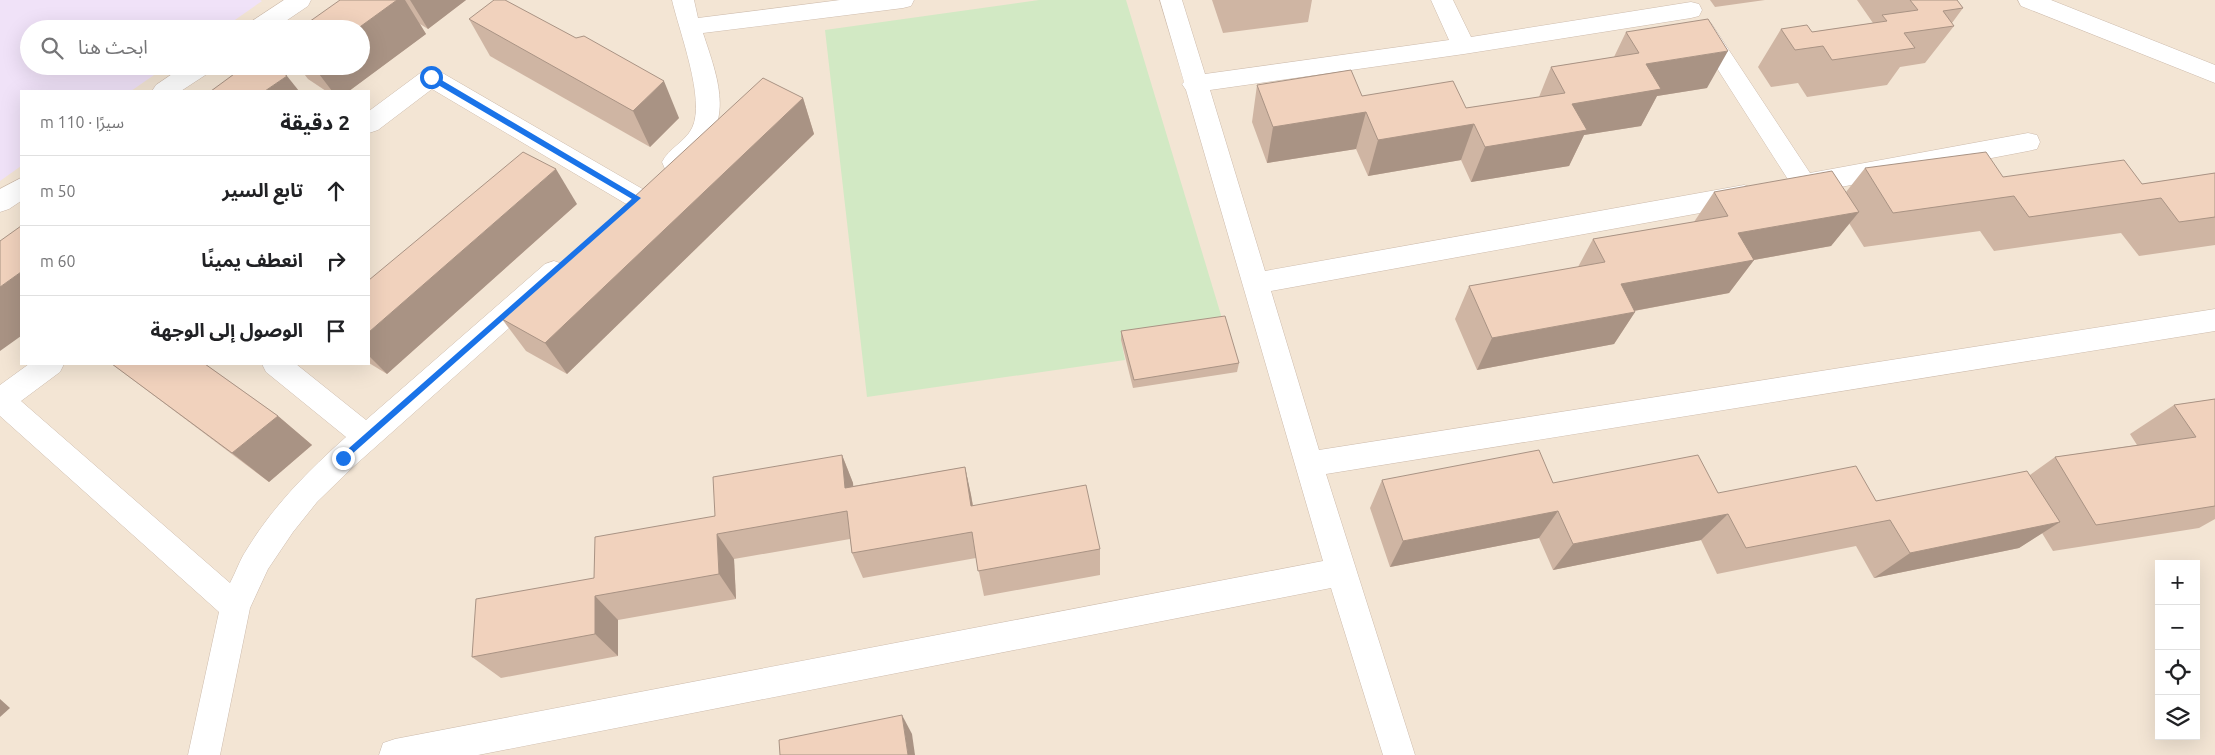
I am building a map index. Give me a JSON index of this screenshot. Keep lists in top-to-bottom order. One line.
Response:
{"page":{"search":"ابحث هنا","heading":["2 دقيقة","سيرًا · 110 m"],"list":[["تابع السير","50 m"],["انعطف يمينًا","60 m"],"الوصول إلى الوجهة"],"map_buttons":["+","−"]}}
